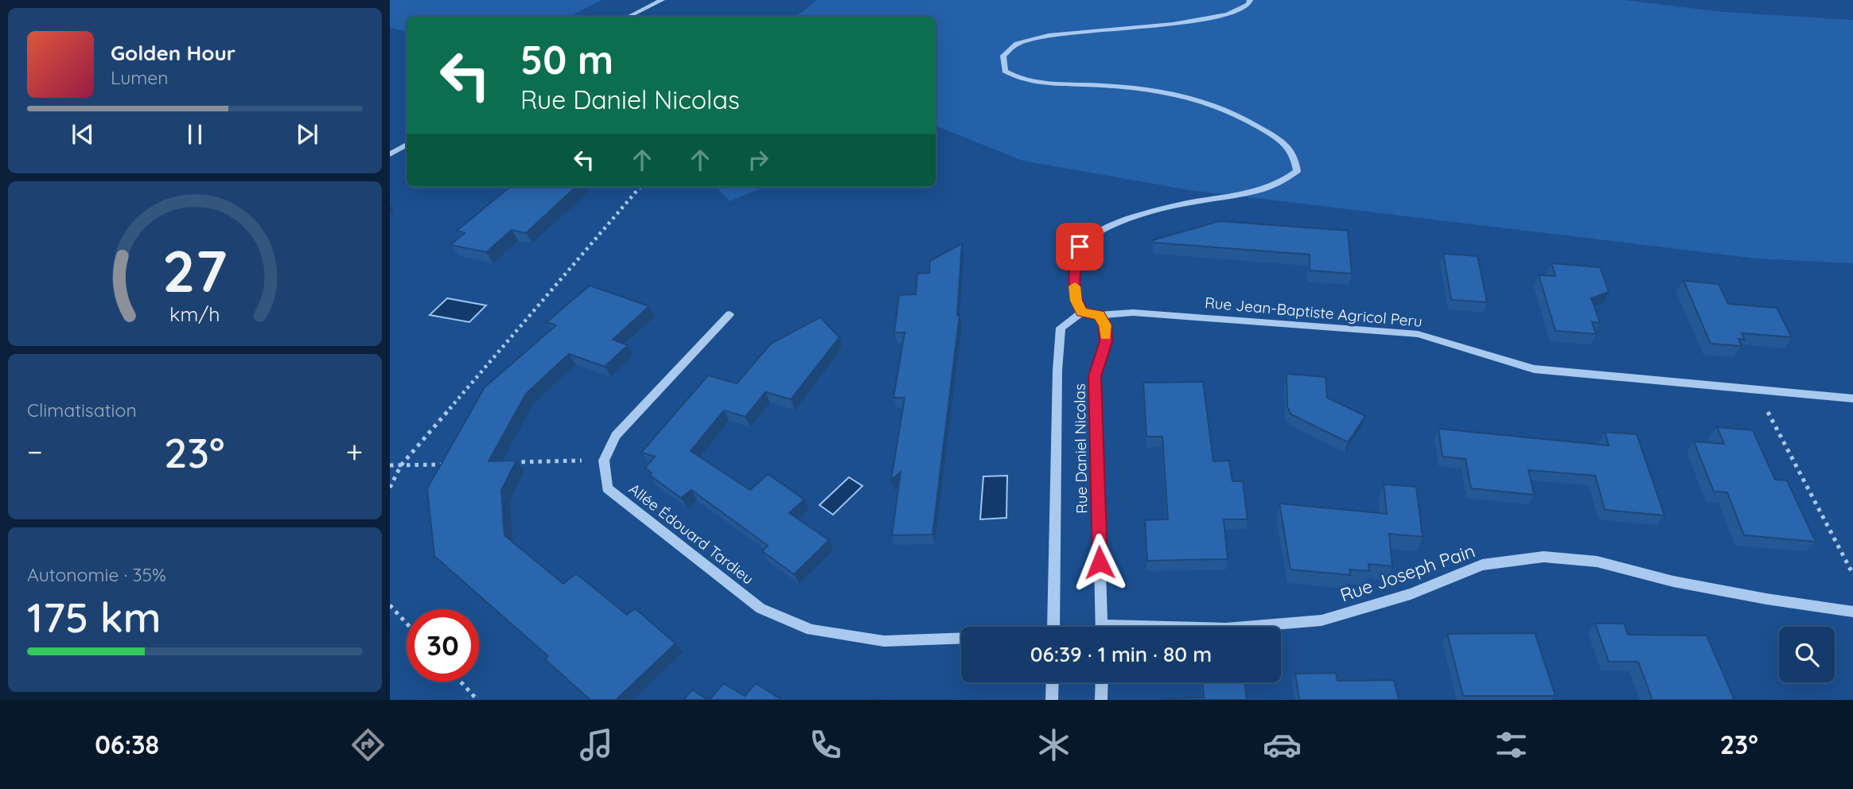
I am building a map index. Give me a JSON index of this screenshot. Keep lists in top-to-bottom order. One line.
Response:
{"streets":{"street":["Rue Jean-Baptiste Agricol Peru","Rue Daniel Nicolas","Allée Édouard Tardieu","Rue Joseph Pain"]},"crossings":[["Rue Jean-Baptiste Agricol Peru","Rue Daniel Nicolas"]],"page":{"turn":["50 m","Rue Daniel Nicolas"],"song":["Golden Hour","Lumen"],"tile":["Climatisation",["Autonomie · 35%","175 km"]],"heat":["−","23°","+"],"limit":"30","trip":"06:39 · 1 min · 80 m","tabs":["06:38","23°"],"gauge":["27","km/h"]}}
